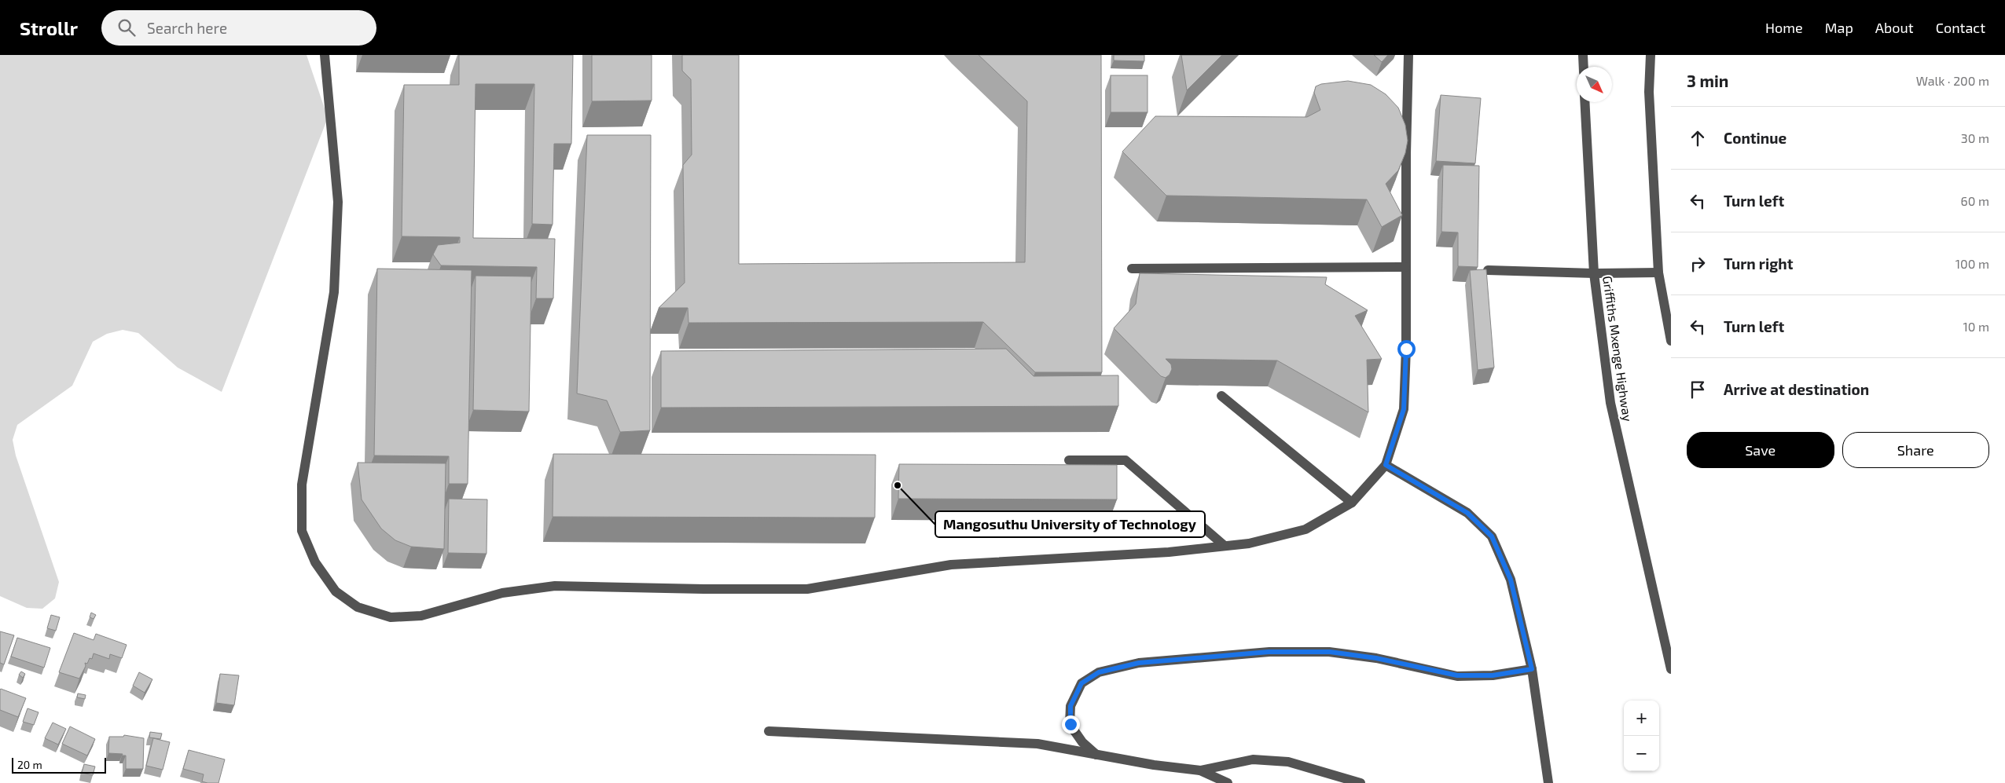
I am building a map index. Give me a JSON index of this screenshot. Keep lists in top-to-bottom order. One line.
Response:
{"streets":{"street":["Griffiths Mxenge Highway"]},"places":["Mangosuthu University of Technology"],"scale_bar":"20 m","north":"bottom right","page":{"header":"Strollr","search":"Search here","nav":["Home","Map","About","Contact"],"heading":["3 min","Walk · 200 m"],"list":[["Continue","30 m"],["Turn left","60 m"],["Turn right","100 m"],["Turn left","10 m"],"Arrive at destination"],"buttons":["Save","Share"],"map_buttons":["+","−"],"scale":"20 m"}}
